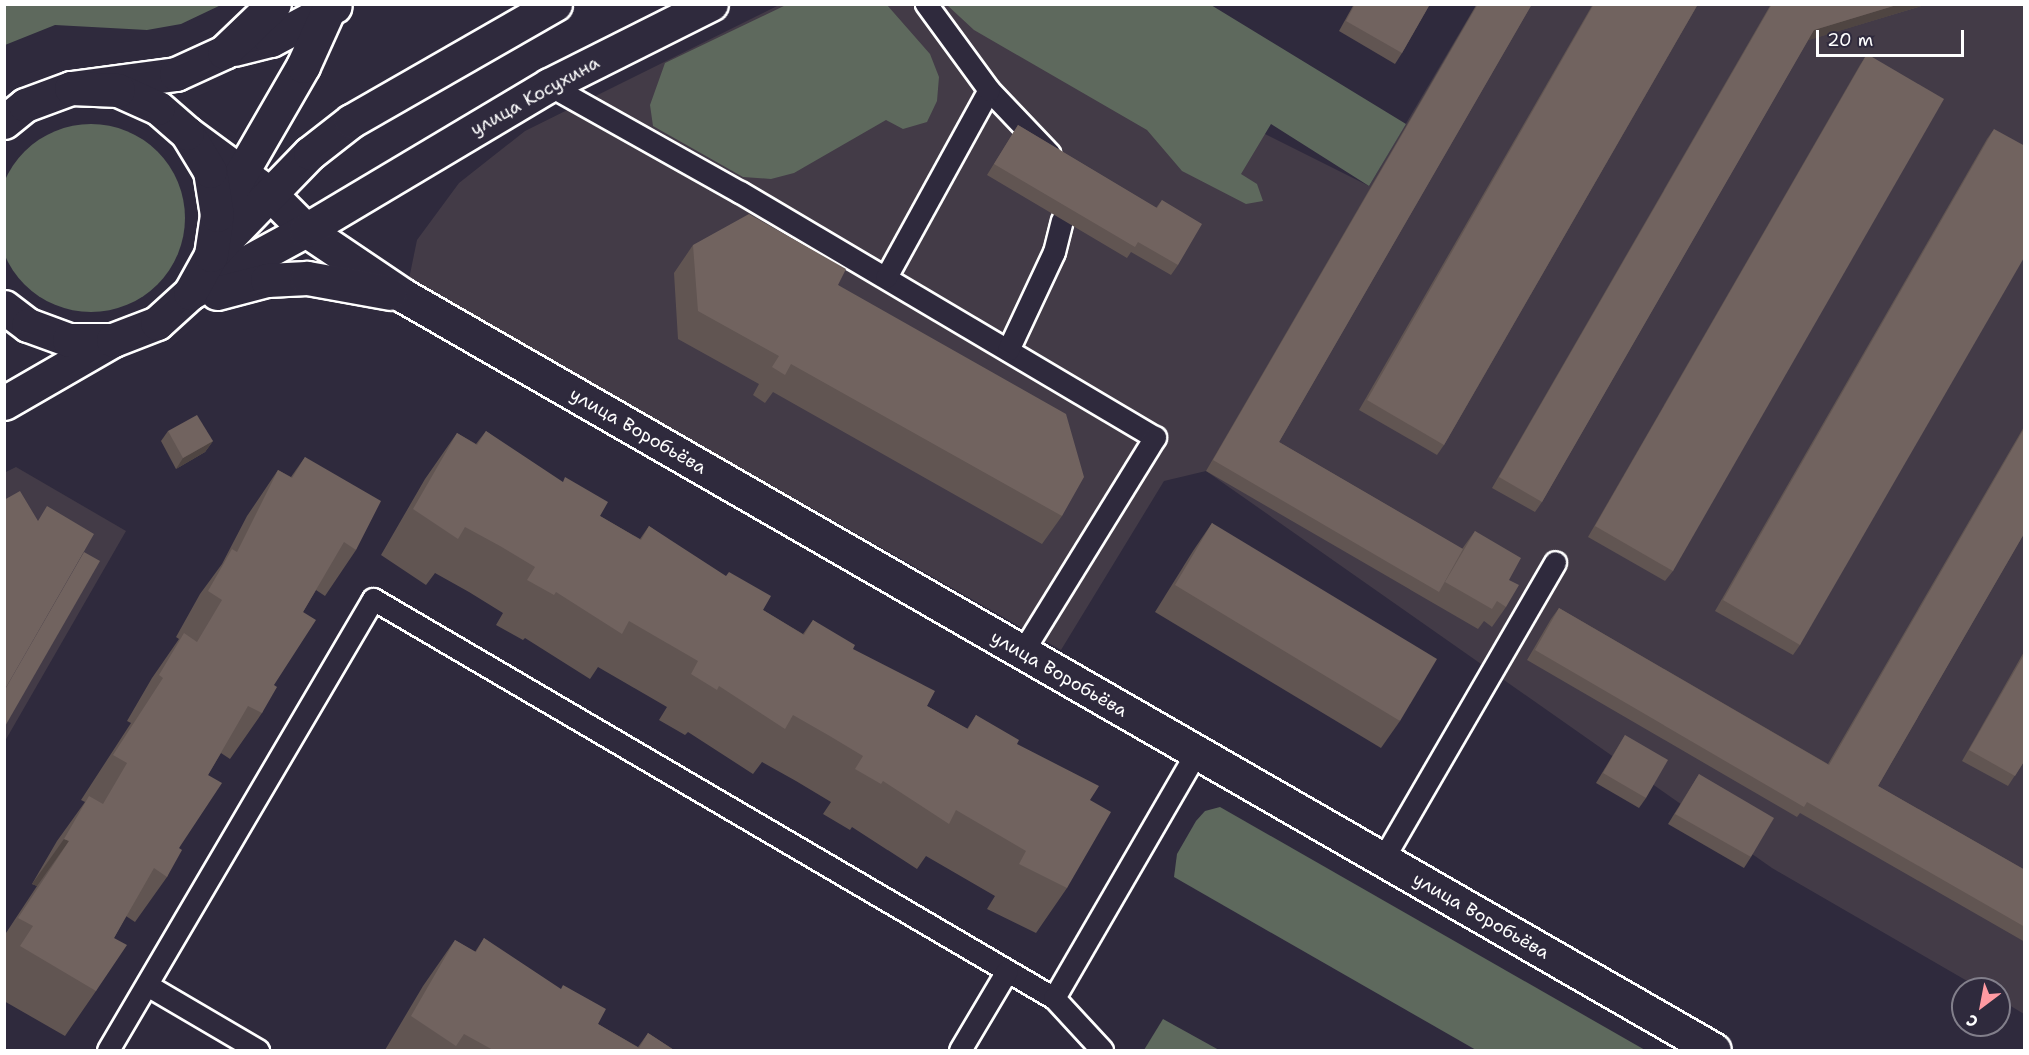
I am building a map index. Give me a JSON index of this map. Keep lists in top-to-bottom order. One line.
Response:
{"streets":{"street":["улица Косухина","улица Воробьёва"]},"crossings":[["улица Косухина","улица Воробьёва"]],"scale_bar":"20 m","north":"bottom left"}
